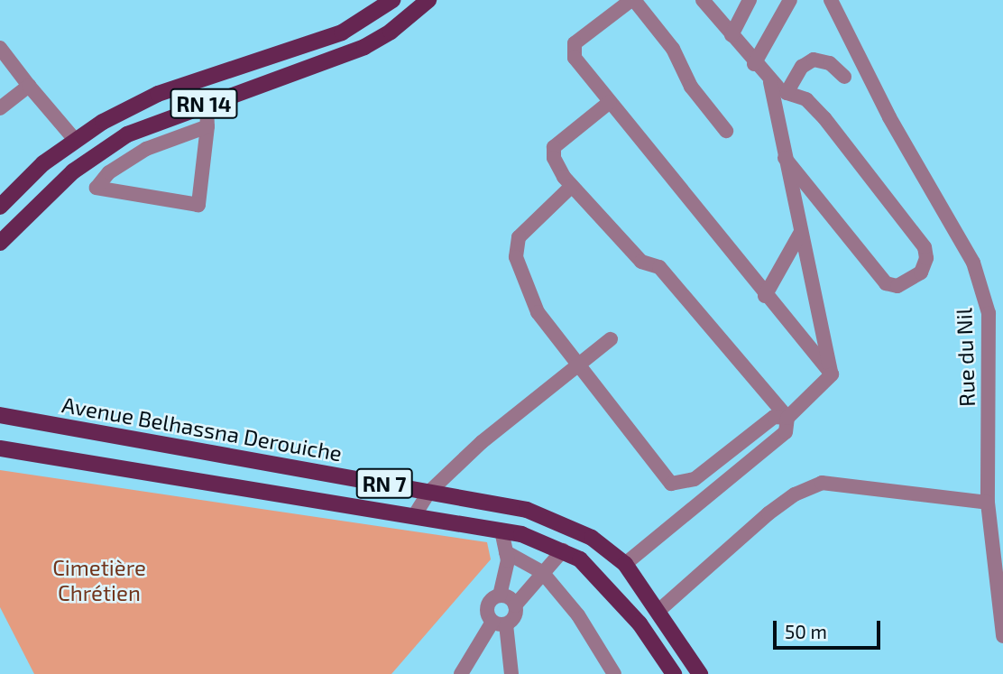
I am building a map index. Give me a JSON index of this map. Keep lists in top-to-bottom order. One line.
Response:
{"streets":{"main road":["RN 14","Avenue Belhassna Derouiche","RN 7"],"street":["Rue du Nil"]},"parks":["Cimetière Chrétien"],"scale_bar":"50 m"}
